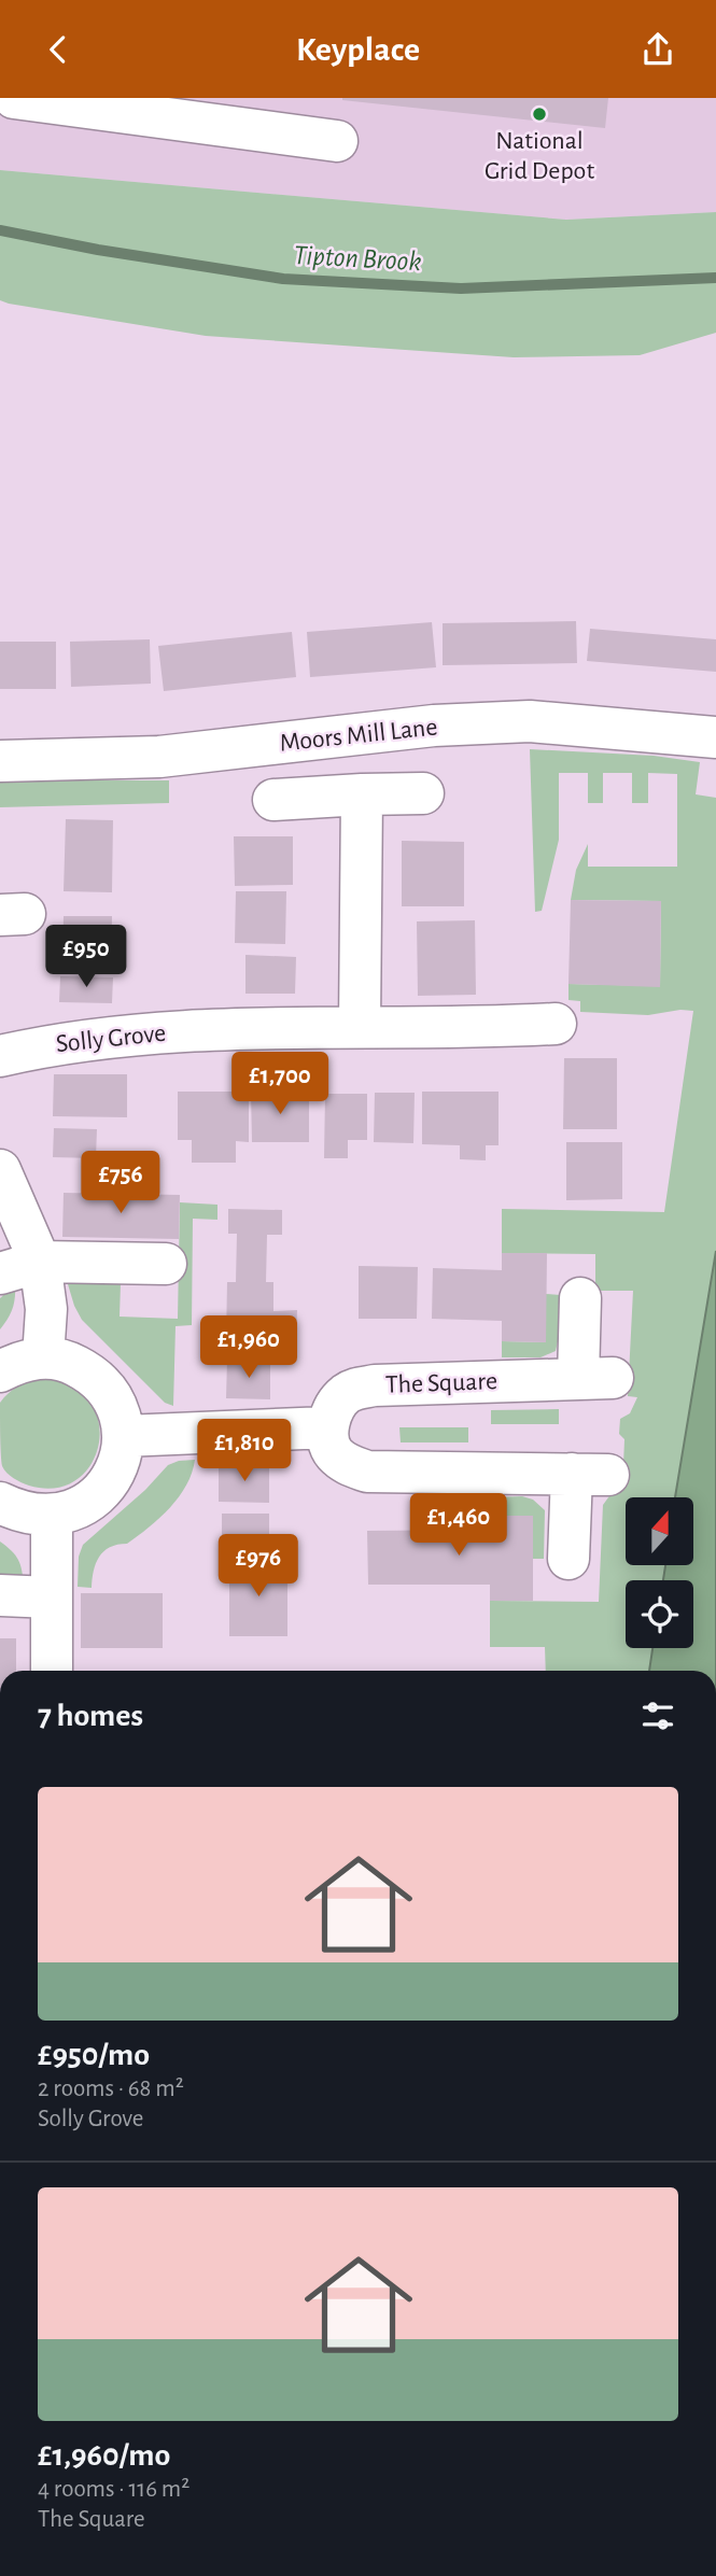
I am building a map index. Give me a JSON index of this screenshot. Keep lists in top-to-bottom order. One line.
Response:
{"streets":{"street":["Moors Mill Lane","Solly Grove","The Square"]},"water":["Tipton Brook"],"places":["National Grid Depot"],"north":"top","page":{"header":"Keyplace","price":["£950","£1,700","£756","£1,960","£1,810","£1,460","£976"],"heading":"7 homes","list":[{"name":"£950/mo","note":"2 rooms · 68 m² · Solly Grove"},{"name":"£1,960/mo","note":"4 rooms · 116 m² · The Square"}]}}
